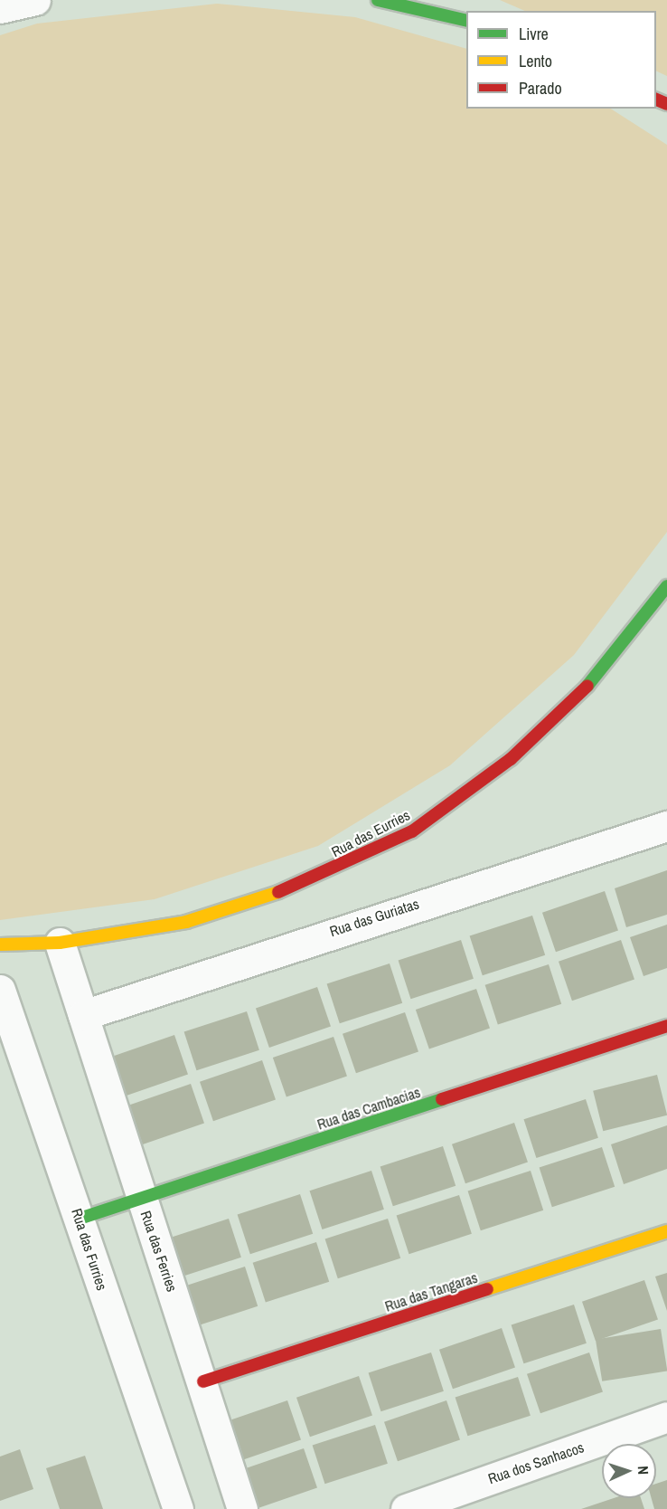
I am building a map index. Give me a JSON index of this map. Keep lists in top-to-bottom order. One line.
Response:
{"streets":{"street":["Rua das Eurries","Rua das Guriatas","Rua das Cambacias","Rua das Furries","Rua das Ferries","Rua das Tangaras","Rua dos Sanhacos"]},"crossings":[["Rua das Eurries","Rua das Ferries"],["Rua das Guriatas","Rua das Ferries"],["Rua das Cambacias","Rua das Furries"],["Rua das Cambacias","Rua das Ferries"],["Rua das Ferries","Rua das Tangaras"]],"legend":["Livre","Lento","Parado"],"north":"right"}
